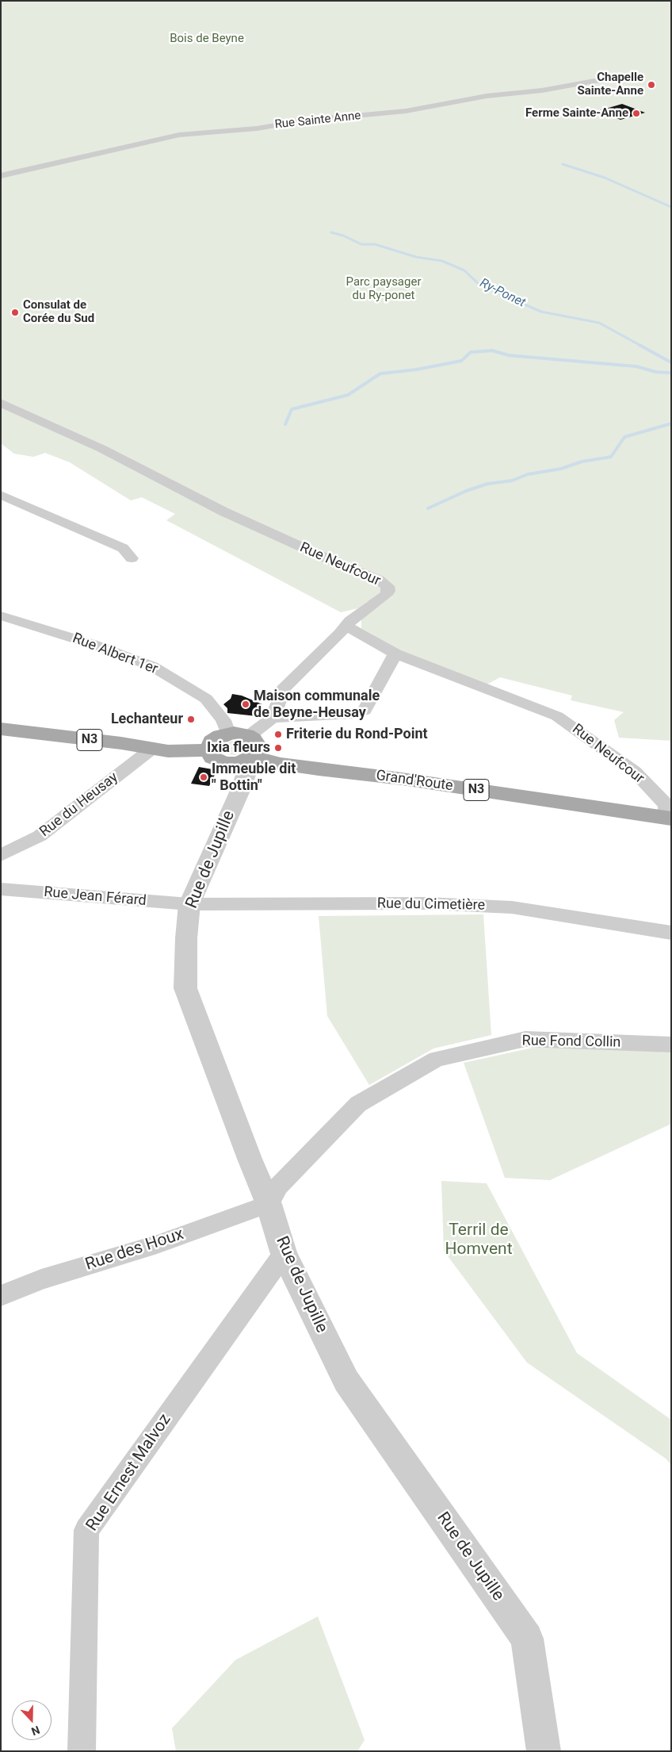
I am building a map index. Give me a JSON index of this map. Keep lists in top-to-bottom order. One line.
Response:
{"streets":{"main road":["N3","Grand'Route"],"street":["Rue Sainte Anne","Rue Neufcour","Rue Albert 1er","Rue du Heusay","Rue de Jupille","Rue Jean Férard","Rue du Cimetière","Rue Fond Collin","Rue des Houx","Rue Ernest Malvoz"]},"crossings":[["Rue Neufcour","Grand'Route"],["Rue Albert 1er","N3"],["Rue Albert 1er","Grand'Route"],["Rue Albert 1er","Rue de Jupille"],["N3","Grand'Route"],["N3","Rue du Heusay"],["N3","Rue de Jupille"],["Grand'Route","Rue de Jupille"],["Rue de Jupille","Rue Jean Férard"],["Rue de Jupille","Rue du Cimetière"],["Rue de Jupille","Rue Fond Collin"],["Rue de Jupille","Rue des Houx"],["Rue de Jupille","Rue Ernest Malvoz"],["Rue Jean Férard","Rue du Cimetière"],["Rue Fond Collin","Rue des Houx"]],"water":["Ry-Ponet"],"parks":["Bois de Beyne","Parc paysager du Ry-ponet","Terril de Homvent"],"places":["Chapelle Sainte-Anne","Ferme Sainte-Anne","Consulat de Corée du Sud","Maison communale de Beyne-Heusay","Lechanteur","Friterie du Rond-Point","Ixia fleurs","Immeuble dit \" Bottin\""],"north":"bottom"}
